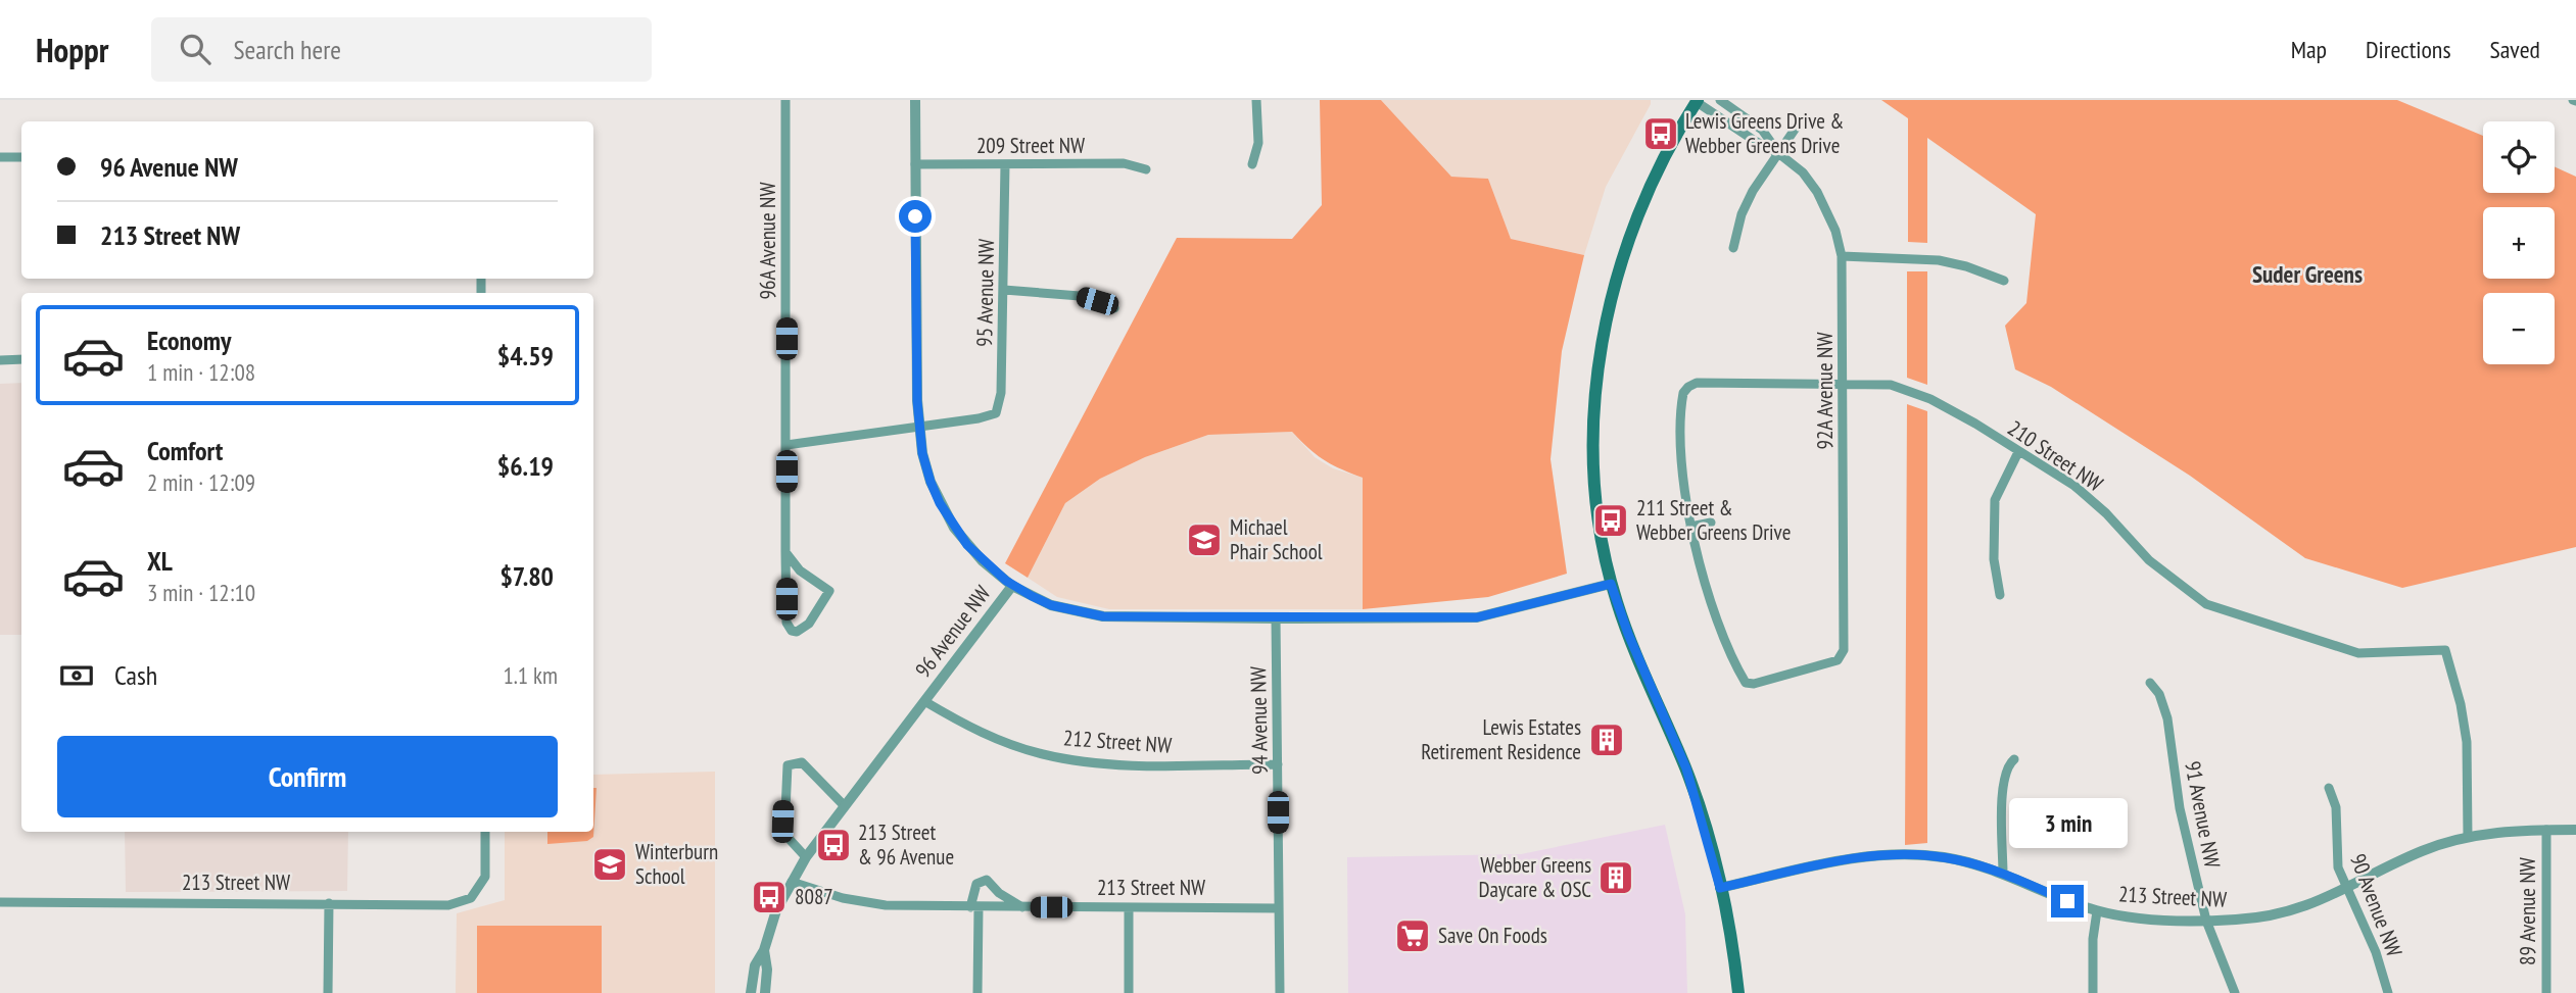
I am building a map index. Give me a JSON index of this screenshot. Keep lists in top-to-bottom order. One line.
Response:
{"streets":{"street":["209 Street NW","96A Avenue NW","95 Avenue NW","92A Avenue NW","210 Street NW","96 Avenue NW","94 Avenue NW","212 Street NW","91 Avenue NW","213 Street NW","90 Avenue NW","89 Avenue NW"]},"crossings":[["209 Street NW","95 Avenue NW"],["209 Street NW","96 Avenue NW"],["95 Avenue NW","96 Avenue NW"],["92A Avenue NW","210 Street NW"],["210 Street NW","213 Street NW"],["96 Avenue NW","212 Street NW"],["96 Avenue NW","213 Street NW"],["94 Avenue NW","212 Street NW"],["94 Avenue NW","213 Street NW"],["91 Avenue NW","213 Street NW"],["213 Street NW","90 Avenue NW"],["213 Street NW","89 Avenue NW"]],"districts":["Suder Greens"],"places":{"bus stop":["Lewis Greens Drive & Webber Greens Drive","211 Street & Webber Greens Drive","213 Street & 96 Avenue","8087"],"school or university":["Michael Phair School","Winterburn School"],"building":["Lewis Estates Retirement Residence","Webber Greens Daycare & OSC"],"supermarket":["Save On Foods"]},"page":{"header":"Hoppr","search":"Search here","nav":["Map","Directions","Saved"],"map_buttons":["+","−"],"banner":["96 Avenue NW","213 Street NW"],"list":[{"name":"Economy","note":"1 min · 12:08","value":"$4.59"},{"name":"Comfort","note":"2 min · 12:09","value":"$6.19"},{"name":"XL","note":"3 min · 12:10","value":"$7.80"}],"pay":["Cash","1.1 km"],"buttons":"Confirm","bubble":"3 min"}}
